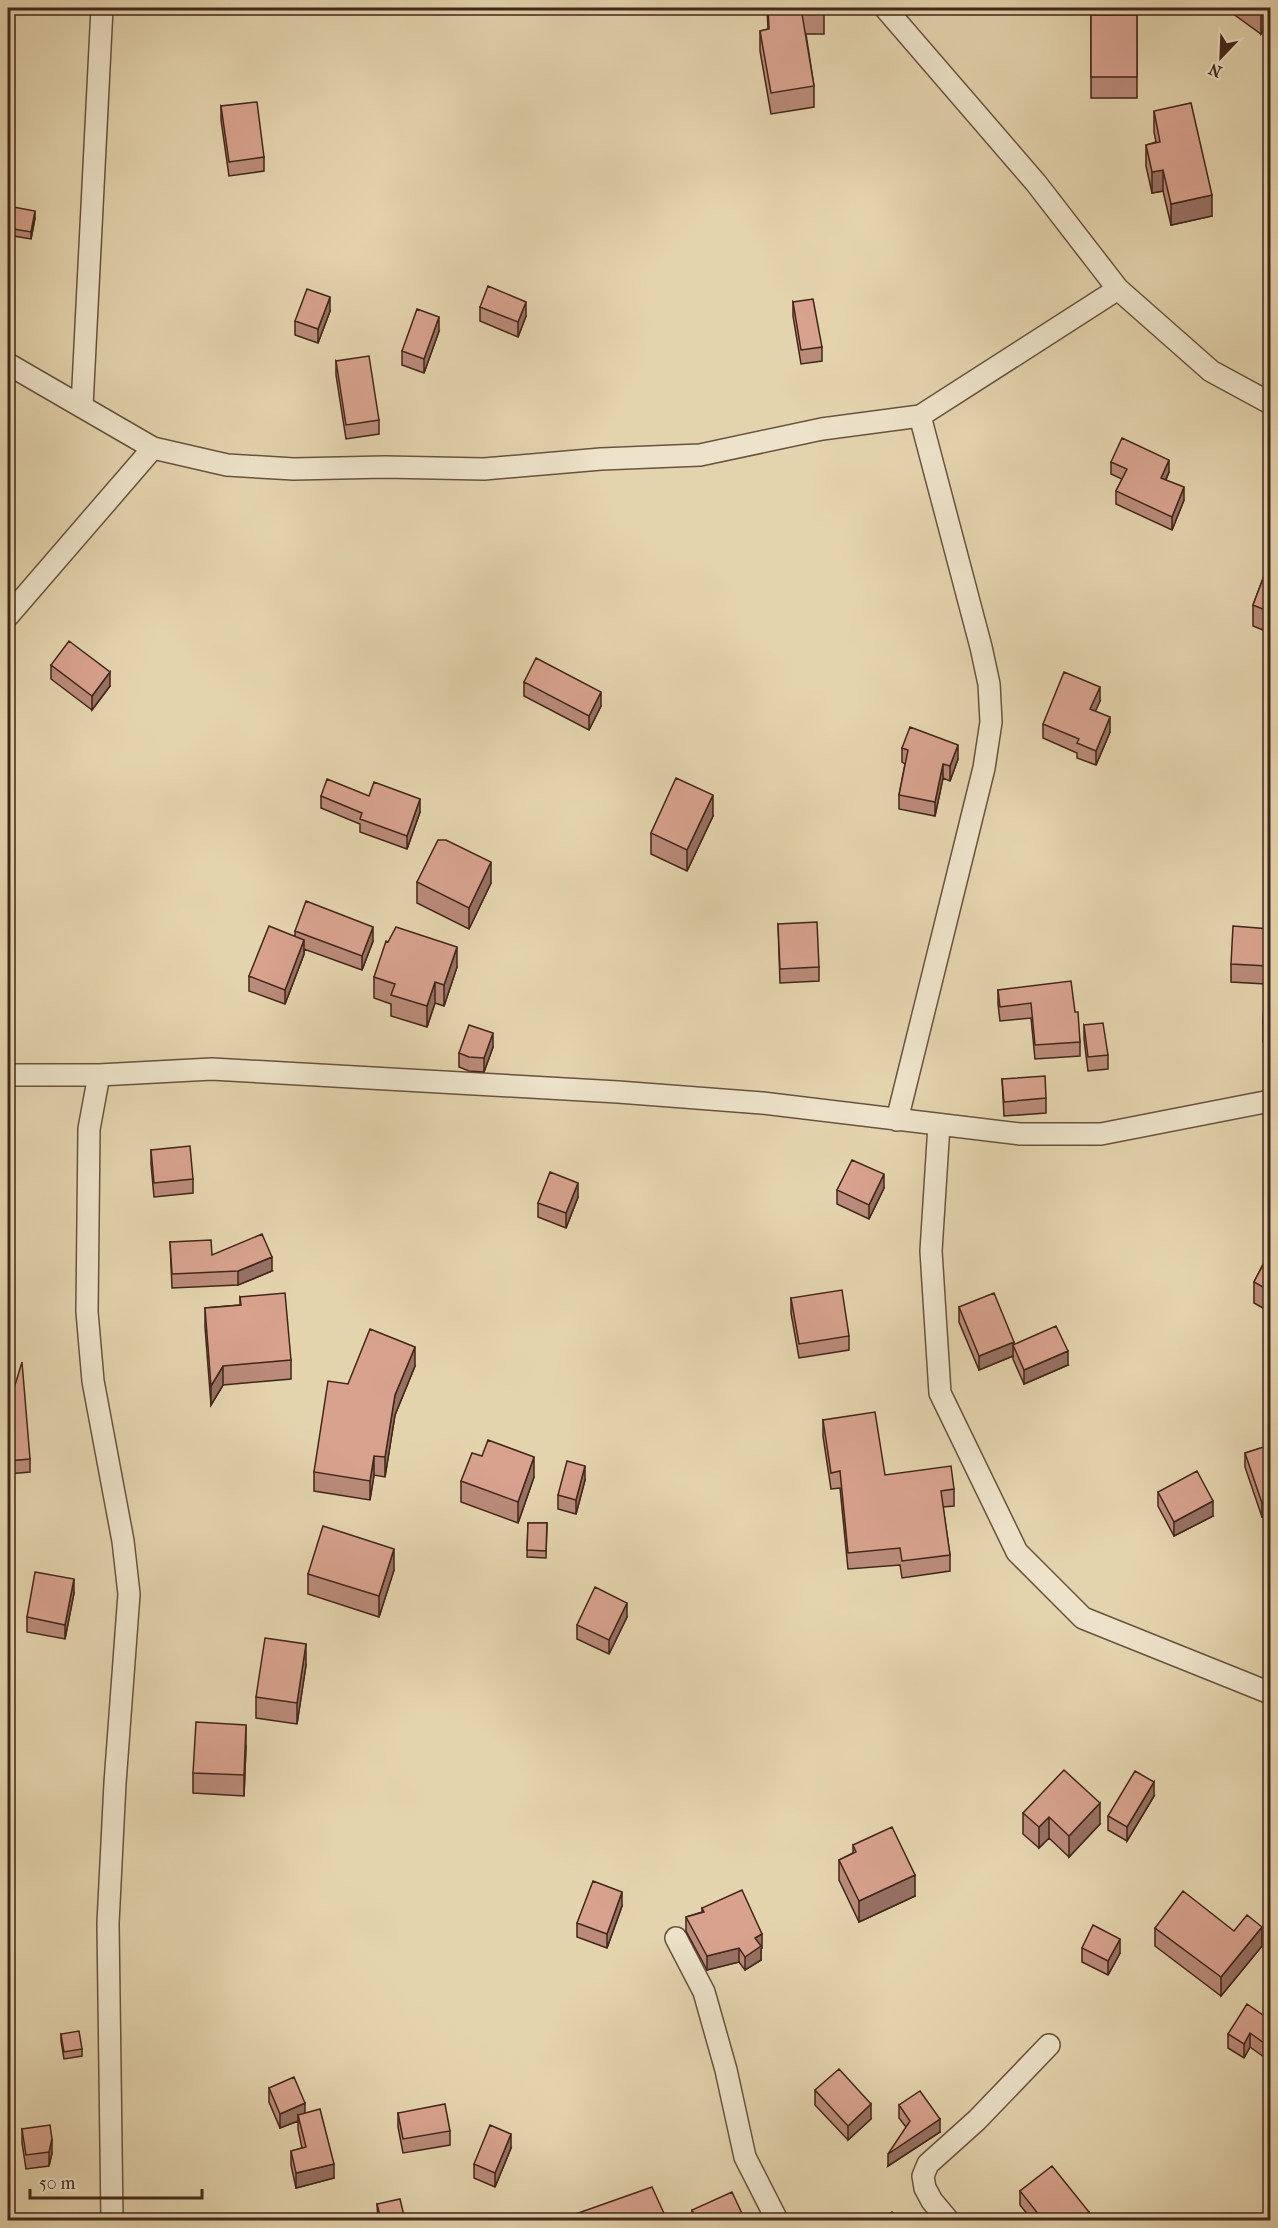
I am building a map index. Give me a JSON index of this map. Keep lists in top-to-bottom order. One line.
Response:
{"scale_bar":"50 m","north":"bottom left"}
